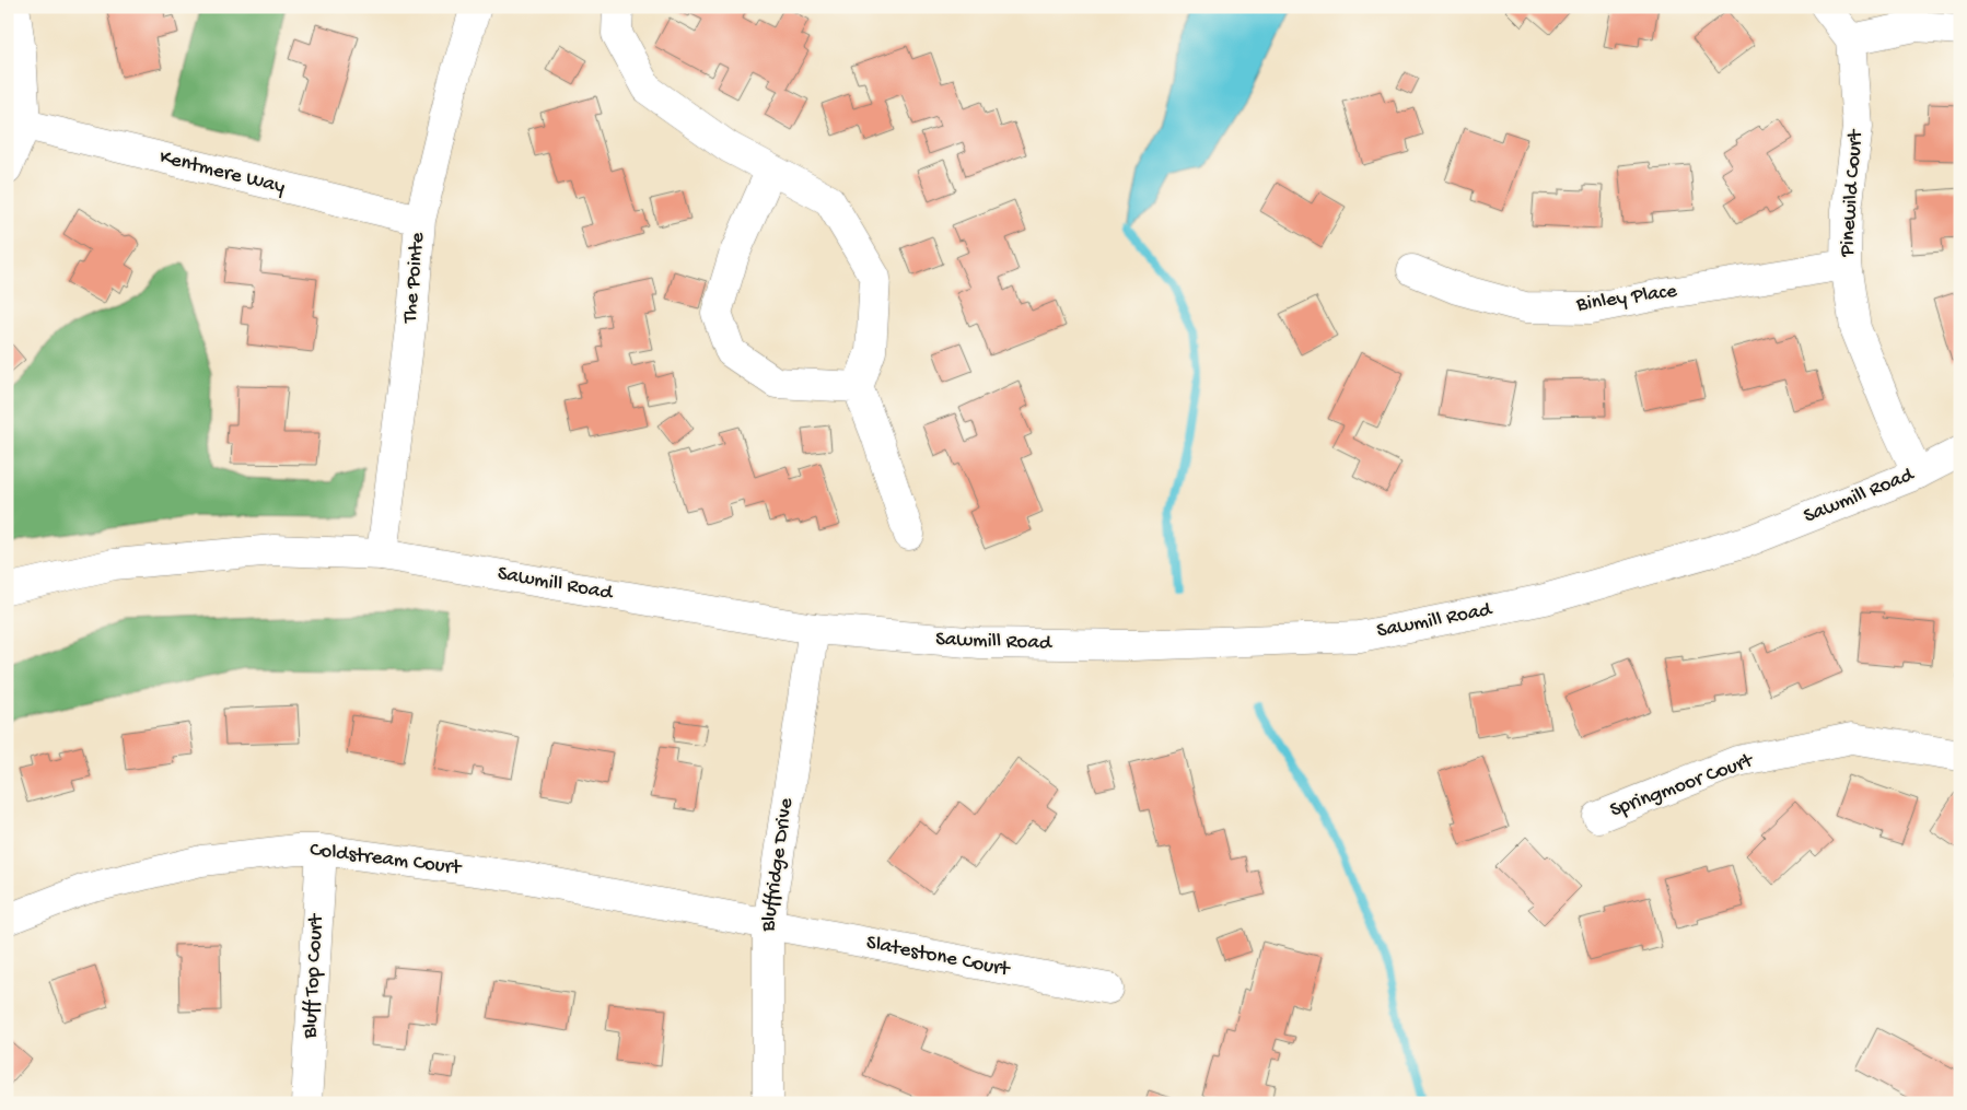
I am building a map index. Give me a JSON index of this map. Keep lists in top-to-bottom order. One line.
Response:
{"streets":{"street":["Kentmere Way","Pinewild Court","The Pointe","Binley Place","Sawmill Road","Springmoor Court","Coldstream Court","Bluffridge Drive","Slatestone Court","Bluff Top Court"]},"crossings":[["Kentmere Way","The Pointe"],["Pinewild Court","Binley Place"],["Pinewild Court","Sawmill Road"],["The Pointe","Sawmill Road"],["Sawmill Road","Bluffridge Drive"],["Coldstream Court","Bluffridge Drive"],["Coldstream Court","Slatestone Court"],["Coldstream Court","Bluff Top Court"],["Bluffridge Drive","Slatestone Court"]]}
